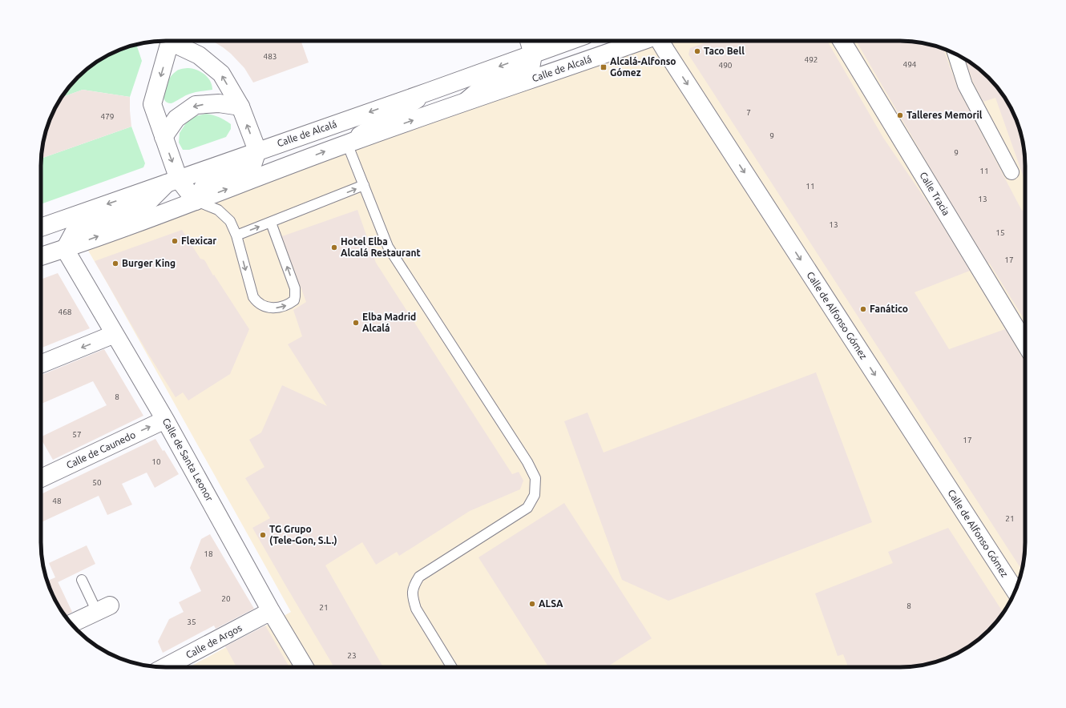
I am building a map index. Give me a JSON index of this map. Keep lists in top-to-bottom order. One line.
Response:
{"streets":{"street":["Calle de Alcalá","Calle Tracia","Calle de Alfonso Gómez","Calle de Caunedo","Calle de Santa Leonor","Calle de Argos"]},"crossings":[["Calle de Alcalá","Calle de Santa Leonor"],["Calle de Caunedo","Calle de Santa Leonor"],["Calle de Santa Leonor","Calle de Argos"]],"one_way":["Calle de Alfonso Gómez"],"places":{"other":["Taco Bell","Talleres Memoril","Flexicar","Hotel Elba Alcalá Restaurant","Burger King","Fanático","Elba Madrid Alcalá","TG Grupo (Tele-Gon, S.L.)","ALSA"],"transit":["Alcalá-Alfonso Gómez"]},"house_numbers":["483","492","494","490","7","479","9","9","11","11","13","13","15","17","468","8","57","17","10","50","48","21","18","20","8","21","35","23"]}
